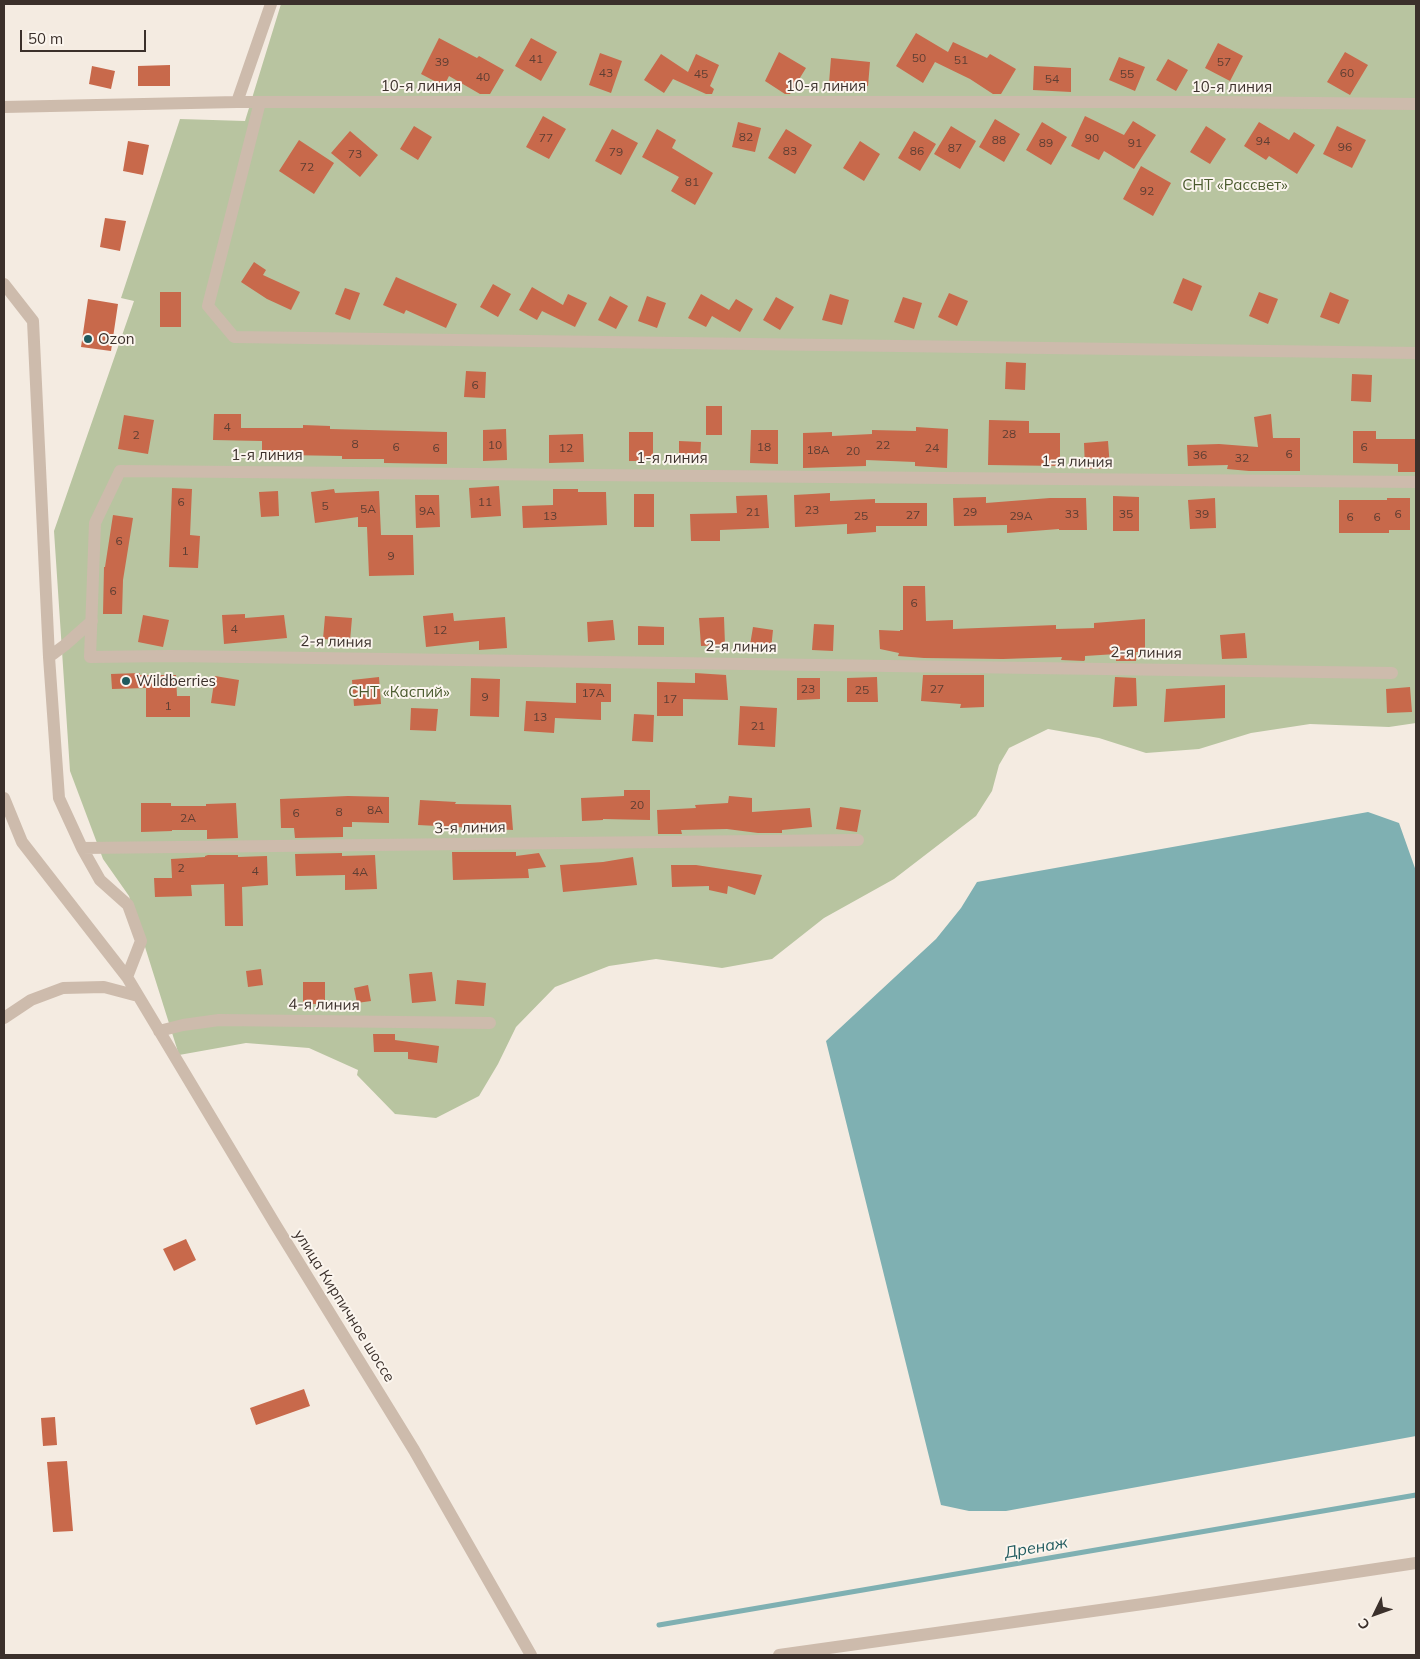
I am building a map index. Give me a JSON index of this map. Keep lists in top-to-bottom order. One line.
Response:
{"streets":{"street":["10-я линия","1-я линия","2-я линия","3-я линия","4-я линия","улица Кирпичное шоссе"]},"crossings":[["1-я линия","2-я линия"],["4-я линия","улица Кирпичное шоссе"]],"water":["Дренаж"],"parks":["СНТ «Рассвет»","СНТ «Каспий»"],"places":["Ozon","Wildberries"],"house_numbers":["50","41","51","39","57","43","60","45","55","40","54","82","77","90","88","94","89","91","96","87","83","86","79","73","72","81","92","6","4","28","2","8","10","22","6","18","6","6","12","24","18А","20","6","36","32","6","11","5","5А","23","9А","21","29","33","35","39","6","27","13","25","29А","6","6","6","1","9","6","6","4","12","23","27","25","17А","9","17","1","13","21","20","8А","8","6","2А","2","4","4А"],"scale_bar":"50 m","north":"bottom left"}
